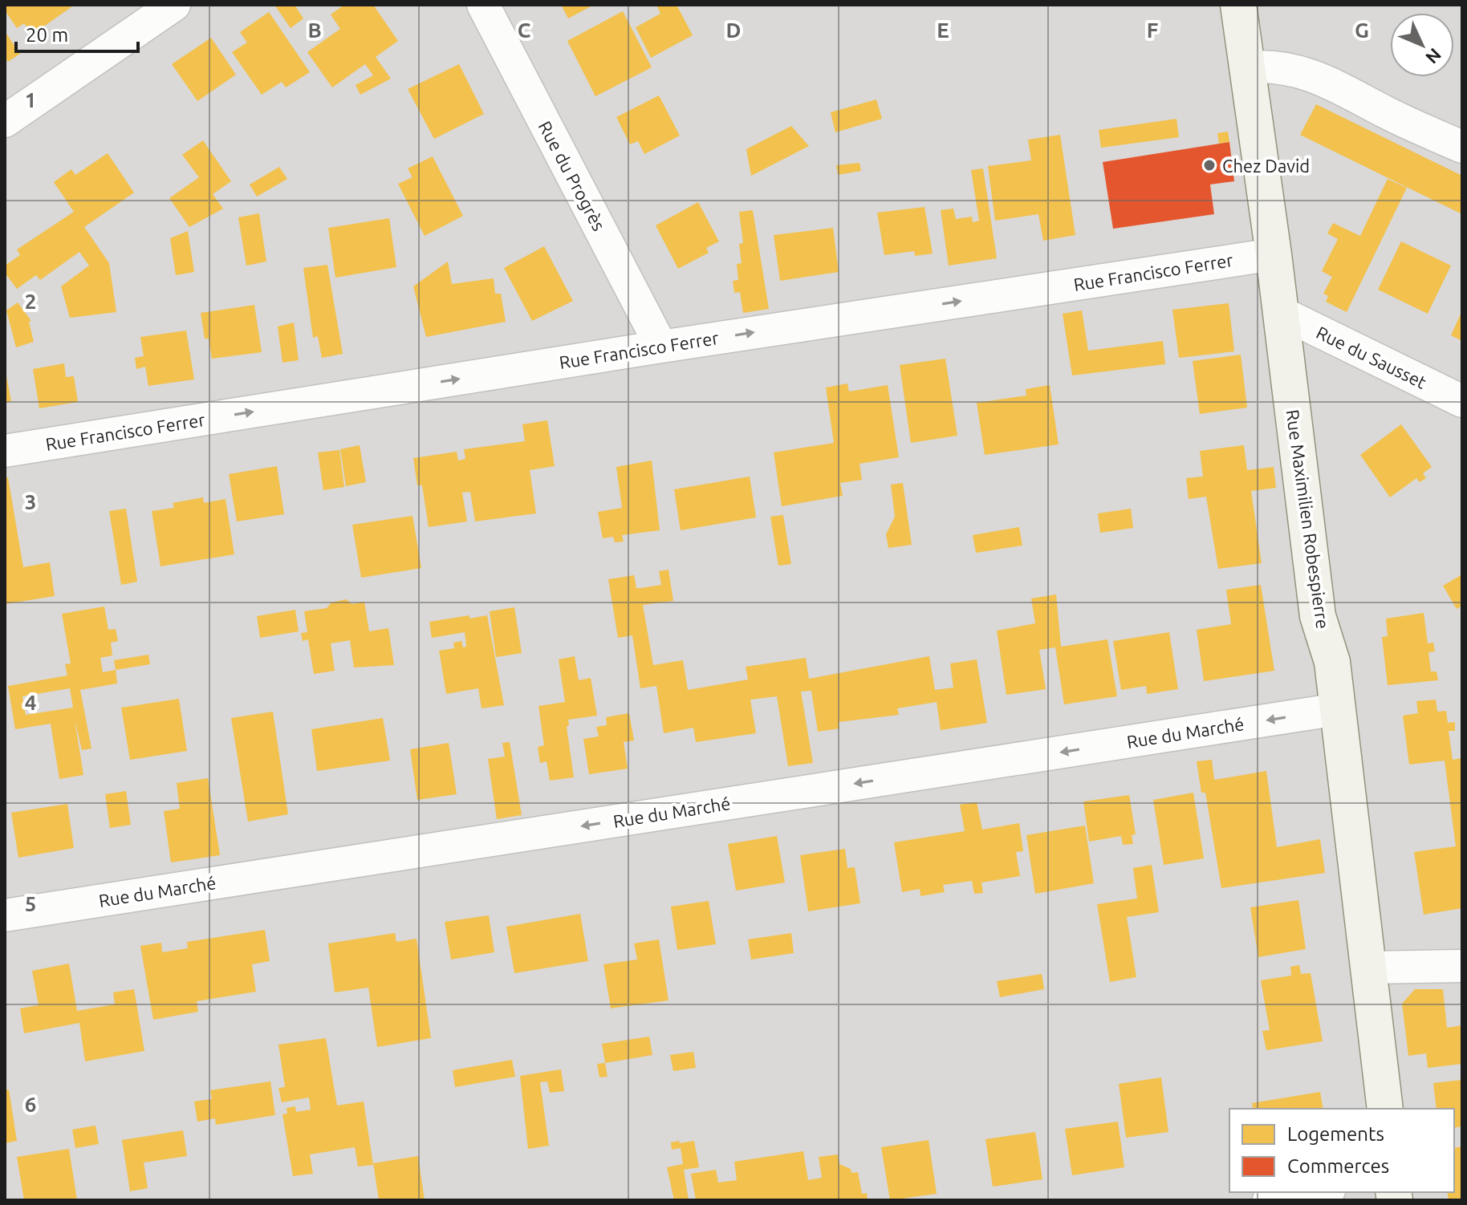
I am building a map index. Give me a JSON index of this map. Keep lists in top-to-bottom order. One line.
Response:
{"streets":{"street":["Rue du Progrès","Rue Francisco Ferrer","Rue du Sausset","Rue Maximilien Robespierre","Rue du Marché"]},"crossings":[["Rue du Progrès","Rue Francisco Ferrer"],["Rue Francisco Ferrer","Rue Maximilien Robespierre"],["Rue du Sausset","Rue Maximilien Robespierre"],["Rue Maximilien Robespierre","Rue du Marché"]],"one_way":["Rue Francisco Ferrer","Rue du Marché"],"places":["Chez David"],"legend":["Logements","Commerces"],"scale_bar":"20 m","north":"bottom right","grid":{"columns":["B","C","D","E","F","G"],"rows":["1","2","3","4","5","6"]}}
